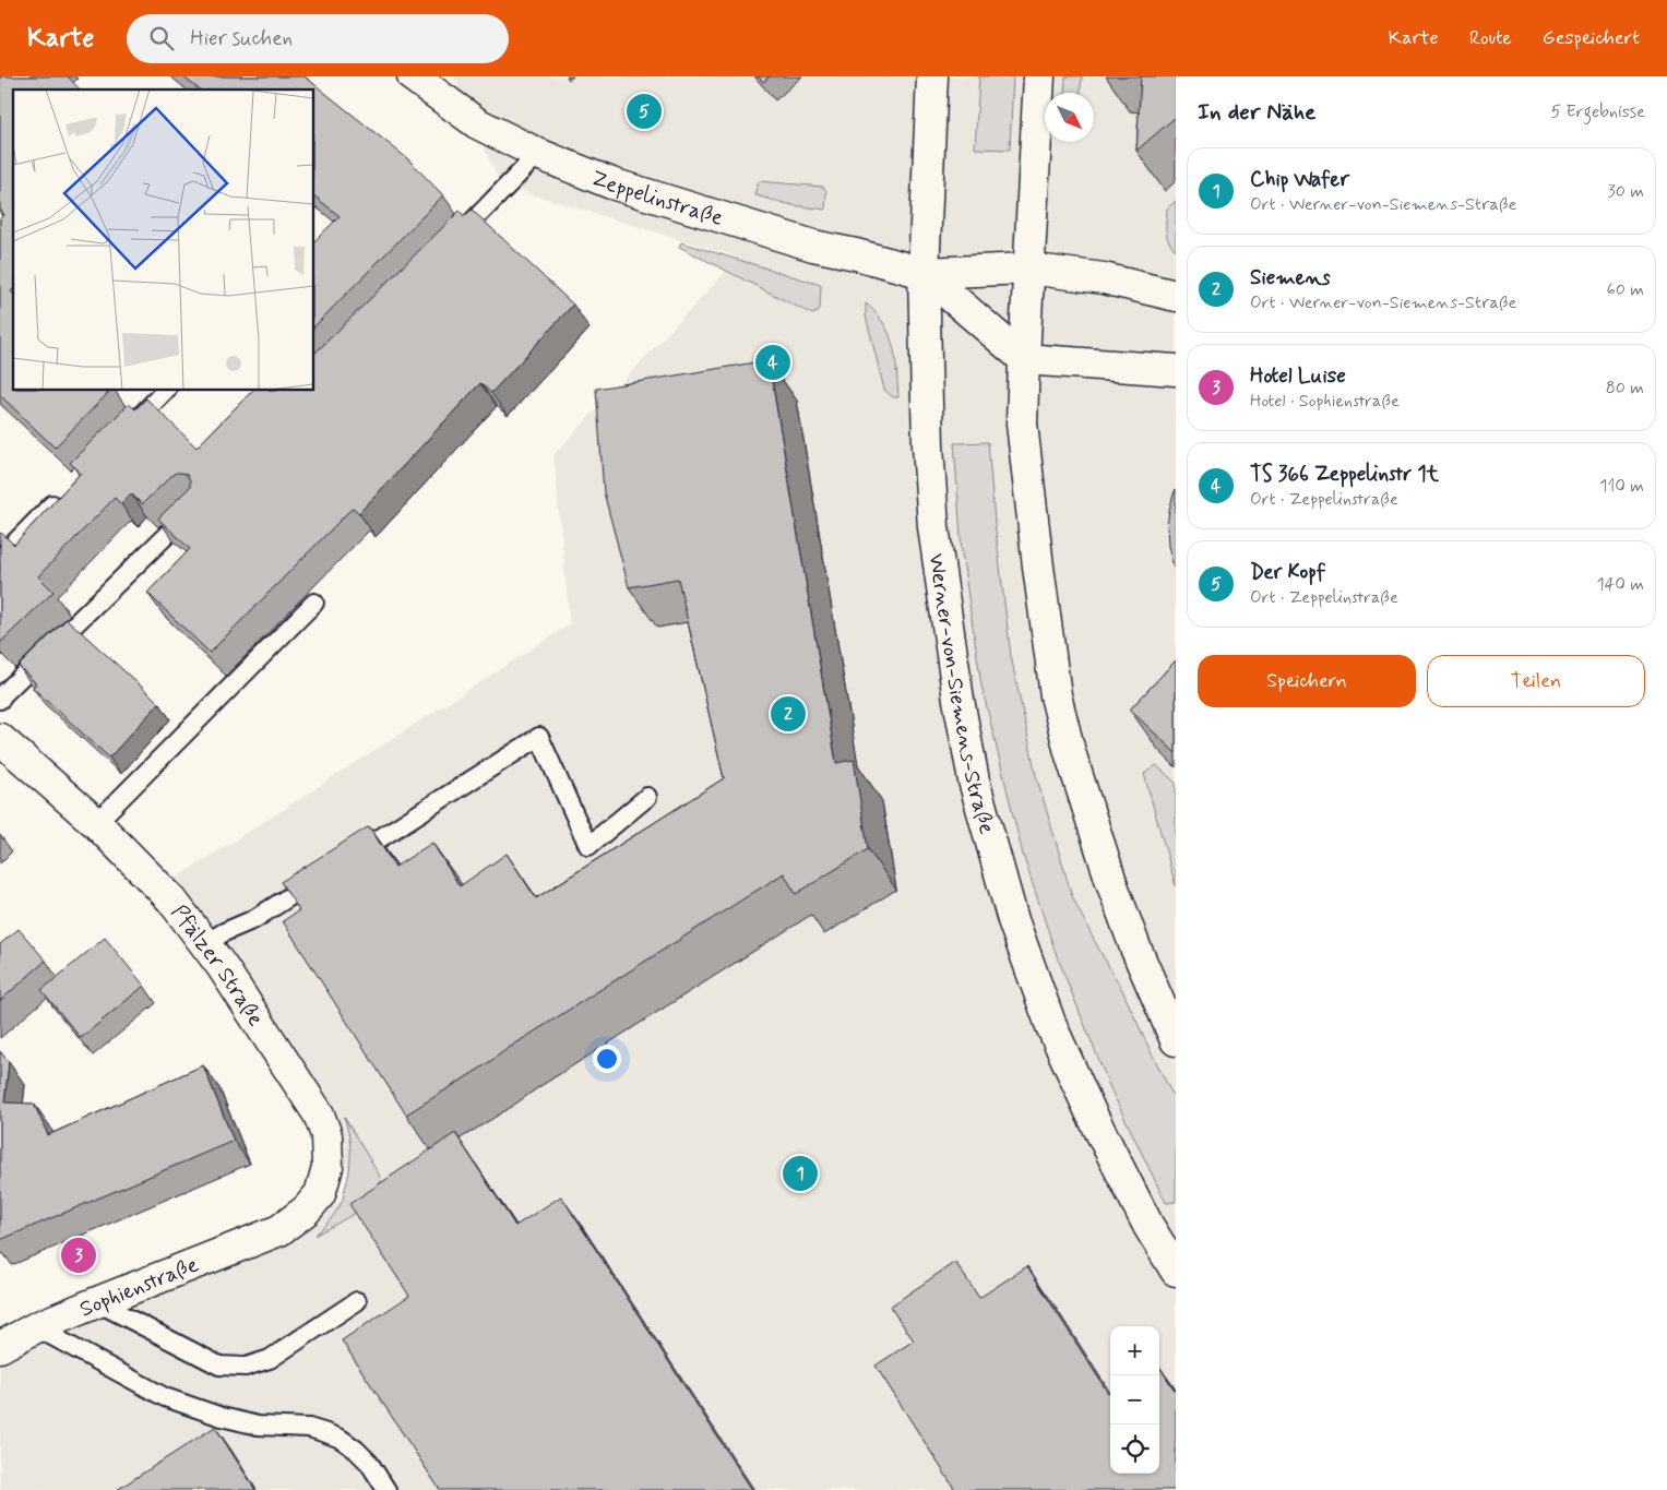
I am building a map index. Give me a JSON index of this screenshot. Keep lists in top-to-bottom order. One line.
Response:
{"streets":{"main road":["Zeppelinstraße","Werner-von-Siemens-Straße","Pfälzer Straße","Sophienstraße"]},"crossings":[["Zeppelinstraße","Werner-von-Siemens-Straße"],["Pfälzer Straße","Sophienstraße"]],"north":"bottom right","page":{"header":"Karte","search":"Hier suchen","nav":["Karte","Route","Gespeichert"],"heading":["In der Nähe","5 Ergebnisse"],"pins":["5","4","2","1","3"],"list":[{"mark":"1","name":"Chip Wafer","note":"Ort · Werner-von-Siemens-Straße","value":"30 m"},{"mark":"2","name":"Siemens","note":"Ort · Werner-von-Siemens-Straße","value":"60 m"},{"mark":"3","name":"Hotel Luise","note":"Hotel · Sophienstraße","value":"80 m"},{"mark":"4","name":"TS 366 Zeppelinstr 1t","note":"Ort · Zeppelinstraße","value":"110 m"},{"mark":"5","name":"Der Kopf","note":"Ort · Zeppelinstraße","value":"140 m"}],"buttons":["Speichern","Teilen"],"map_buttons":["+","−"]}}
